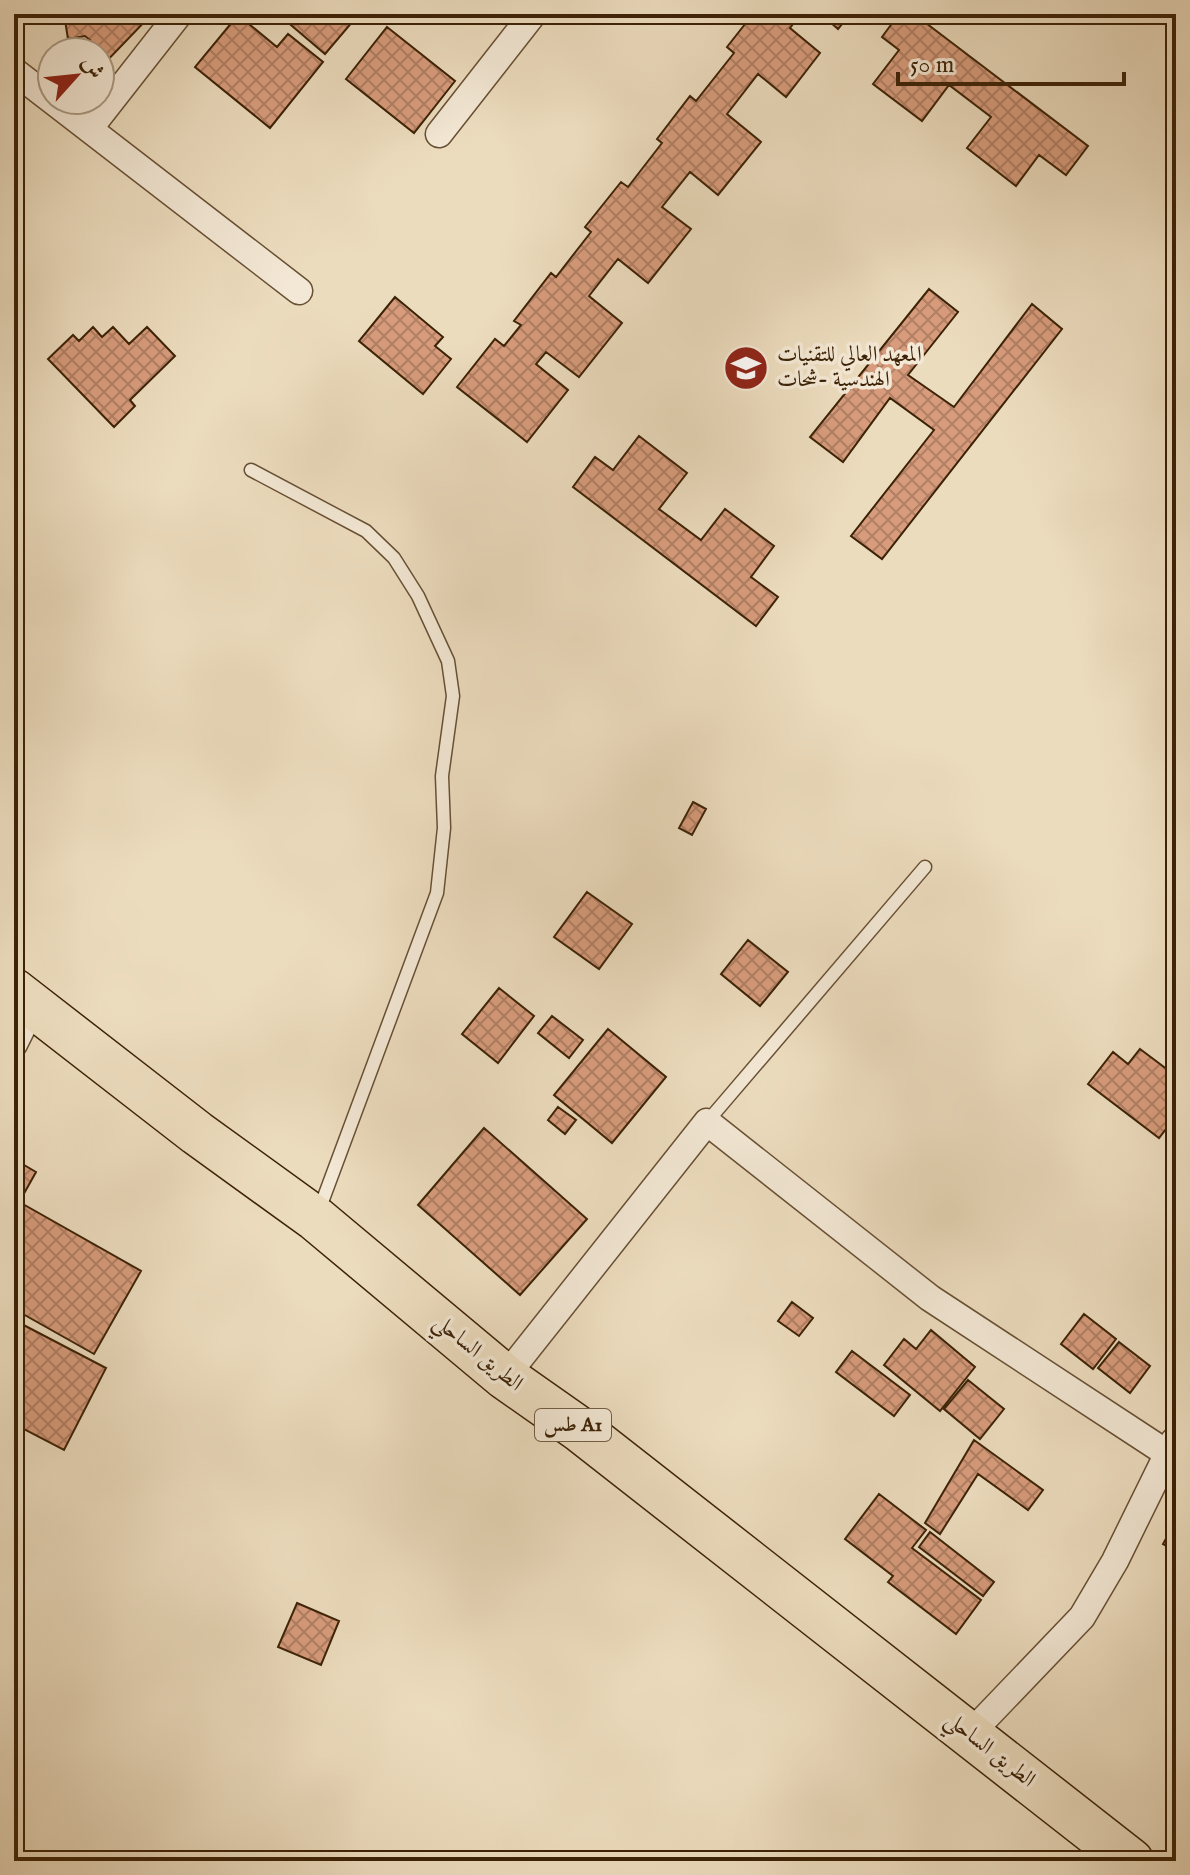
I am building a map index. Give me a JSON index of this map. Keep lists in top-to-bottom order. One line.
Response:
{"streets":{"highway":["الطريق الساحلي","طس A1"]},"places":{"school or university":["المعهد العالي للتقنيات الهندسية -شحات"]},"scale_bar":"50 m","north":"top right"}
